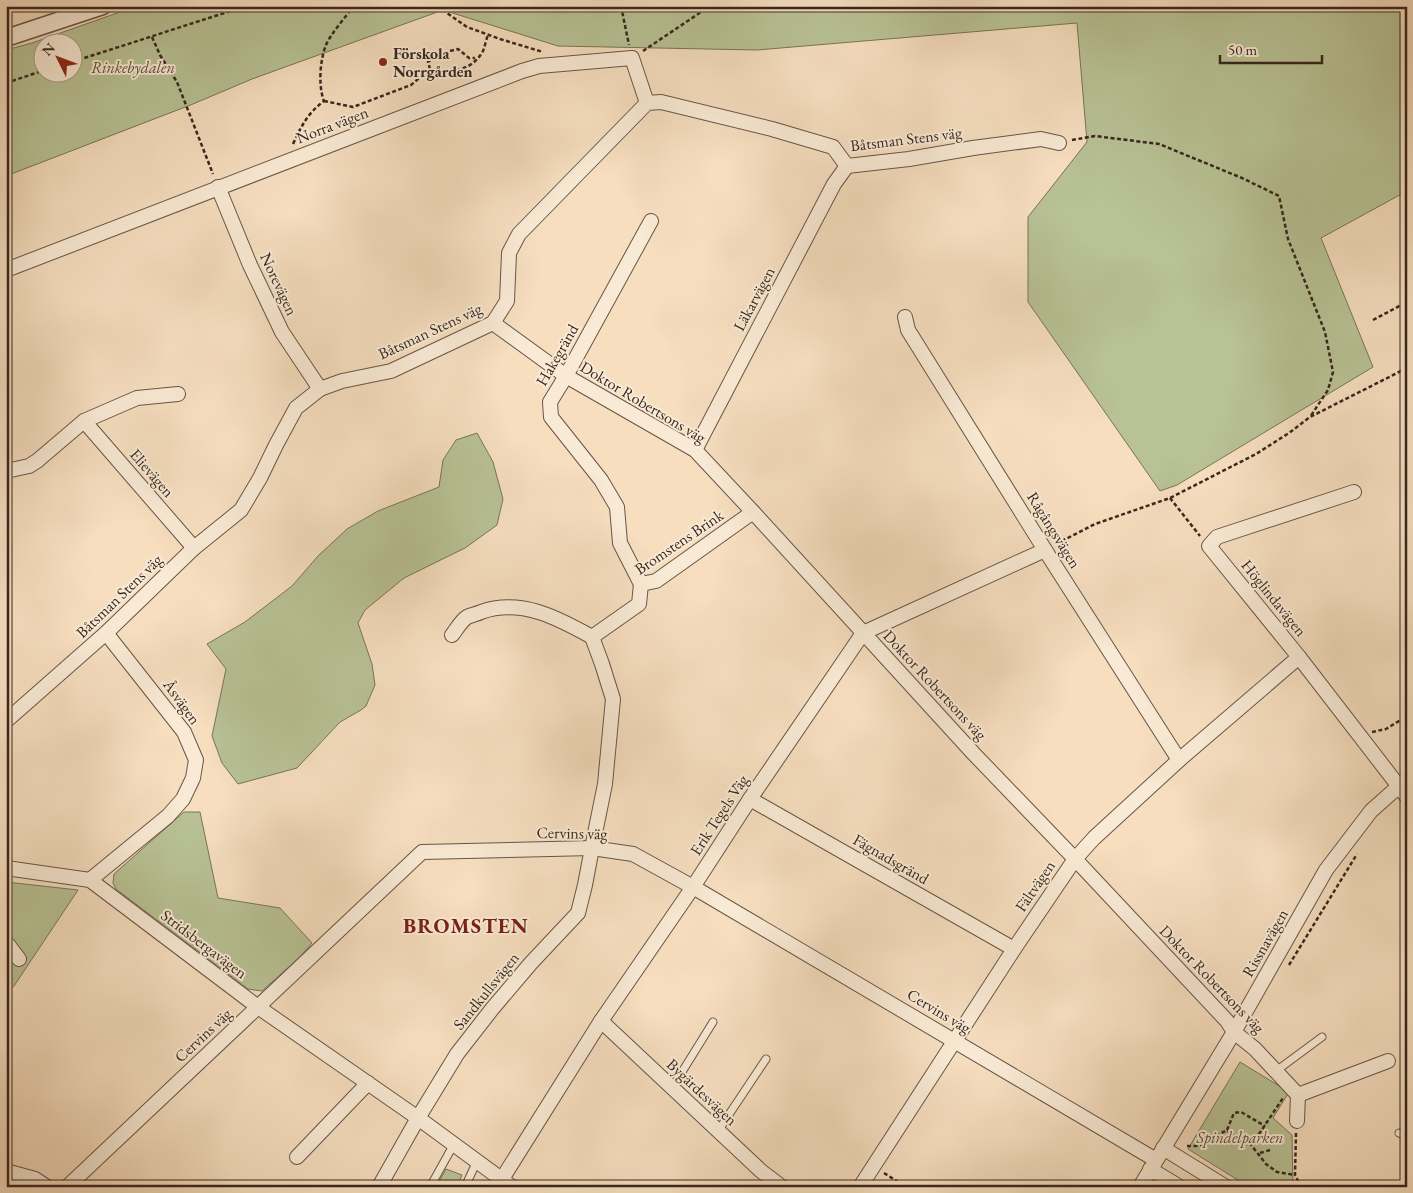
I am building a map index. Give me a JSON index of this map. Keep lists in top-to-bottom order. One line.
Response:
{"streets":{"street":["Norra vägen","Båtsman Stens väg","Norevägen","Läkarvägen","Hakegränd","Doktor Robertsons väg","Elievägen","Rågångsvägen","Bromstens Brink","Höglindavägen","Åsvägen","Erik Tegels Väg","Cervins väg","Fägnadsgränd","Fältvägen","Rissnavägen","Stridsbergavägen","Sandkullsvägen","Bygärdesvägen"]},"crossings":[["Norra vägen","Norevägen"],["Båtsman Stens väg","Norevägen"],["Båtsman Stens väg","Läkarvägen"],["Båtsman Stens väg","Doktor Robertsons väg"],["Båtsman Stens väg","Elievägen"],["Båtsman Stens väg","Åsvägen"],["Läkarvägen","Doktor Robertsons väg"],["Hakegränd","Doktor Robertsons väg"],["Hakegränd","Bromstens Brink"],["Doktor Robertsons väg","Bromstens Brink"],["Doktor Robertsons väg","Erik Tegels Väg"],["Doktor Robertsons väg","Fältvägen"],["Doktor Robertsons väg","Rissnavägen"],["Rågångsvägen","Fältvägen"],["Bromstens Brink","Sandkullsvägen"],["Höglindavägen","Fältvägen"],["Höglindavägen","Rissnavägen"],["Åsvägen","Stridsbergavägen"],["Erik Tegels Väg","Cervins väg"],["Erik Tegels Väg","Fägnadsgränd"],["Erik Tegels Väg","Stridsbergavägen"],["Erik Tegels Väg","Bygärdesvägen"],["Cervins väg","Fältvägen"],["Cervins väg","Rissnavägen"],["Cervins väg","Stridsbergavägen"],["Cervins väg","Sandkullsvägen"],["Fägnadsgränd","Fältvägen"],["Stridsbergavägen","Sandkullsvägen"]],"districts":["BROMSTEN"],"parks":["Rinkebydalen","Spindelparken"],"places":["Förskola Norrgården"],"scale_bar":"50 m","north":"top left"}
